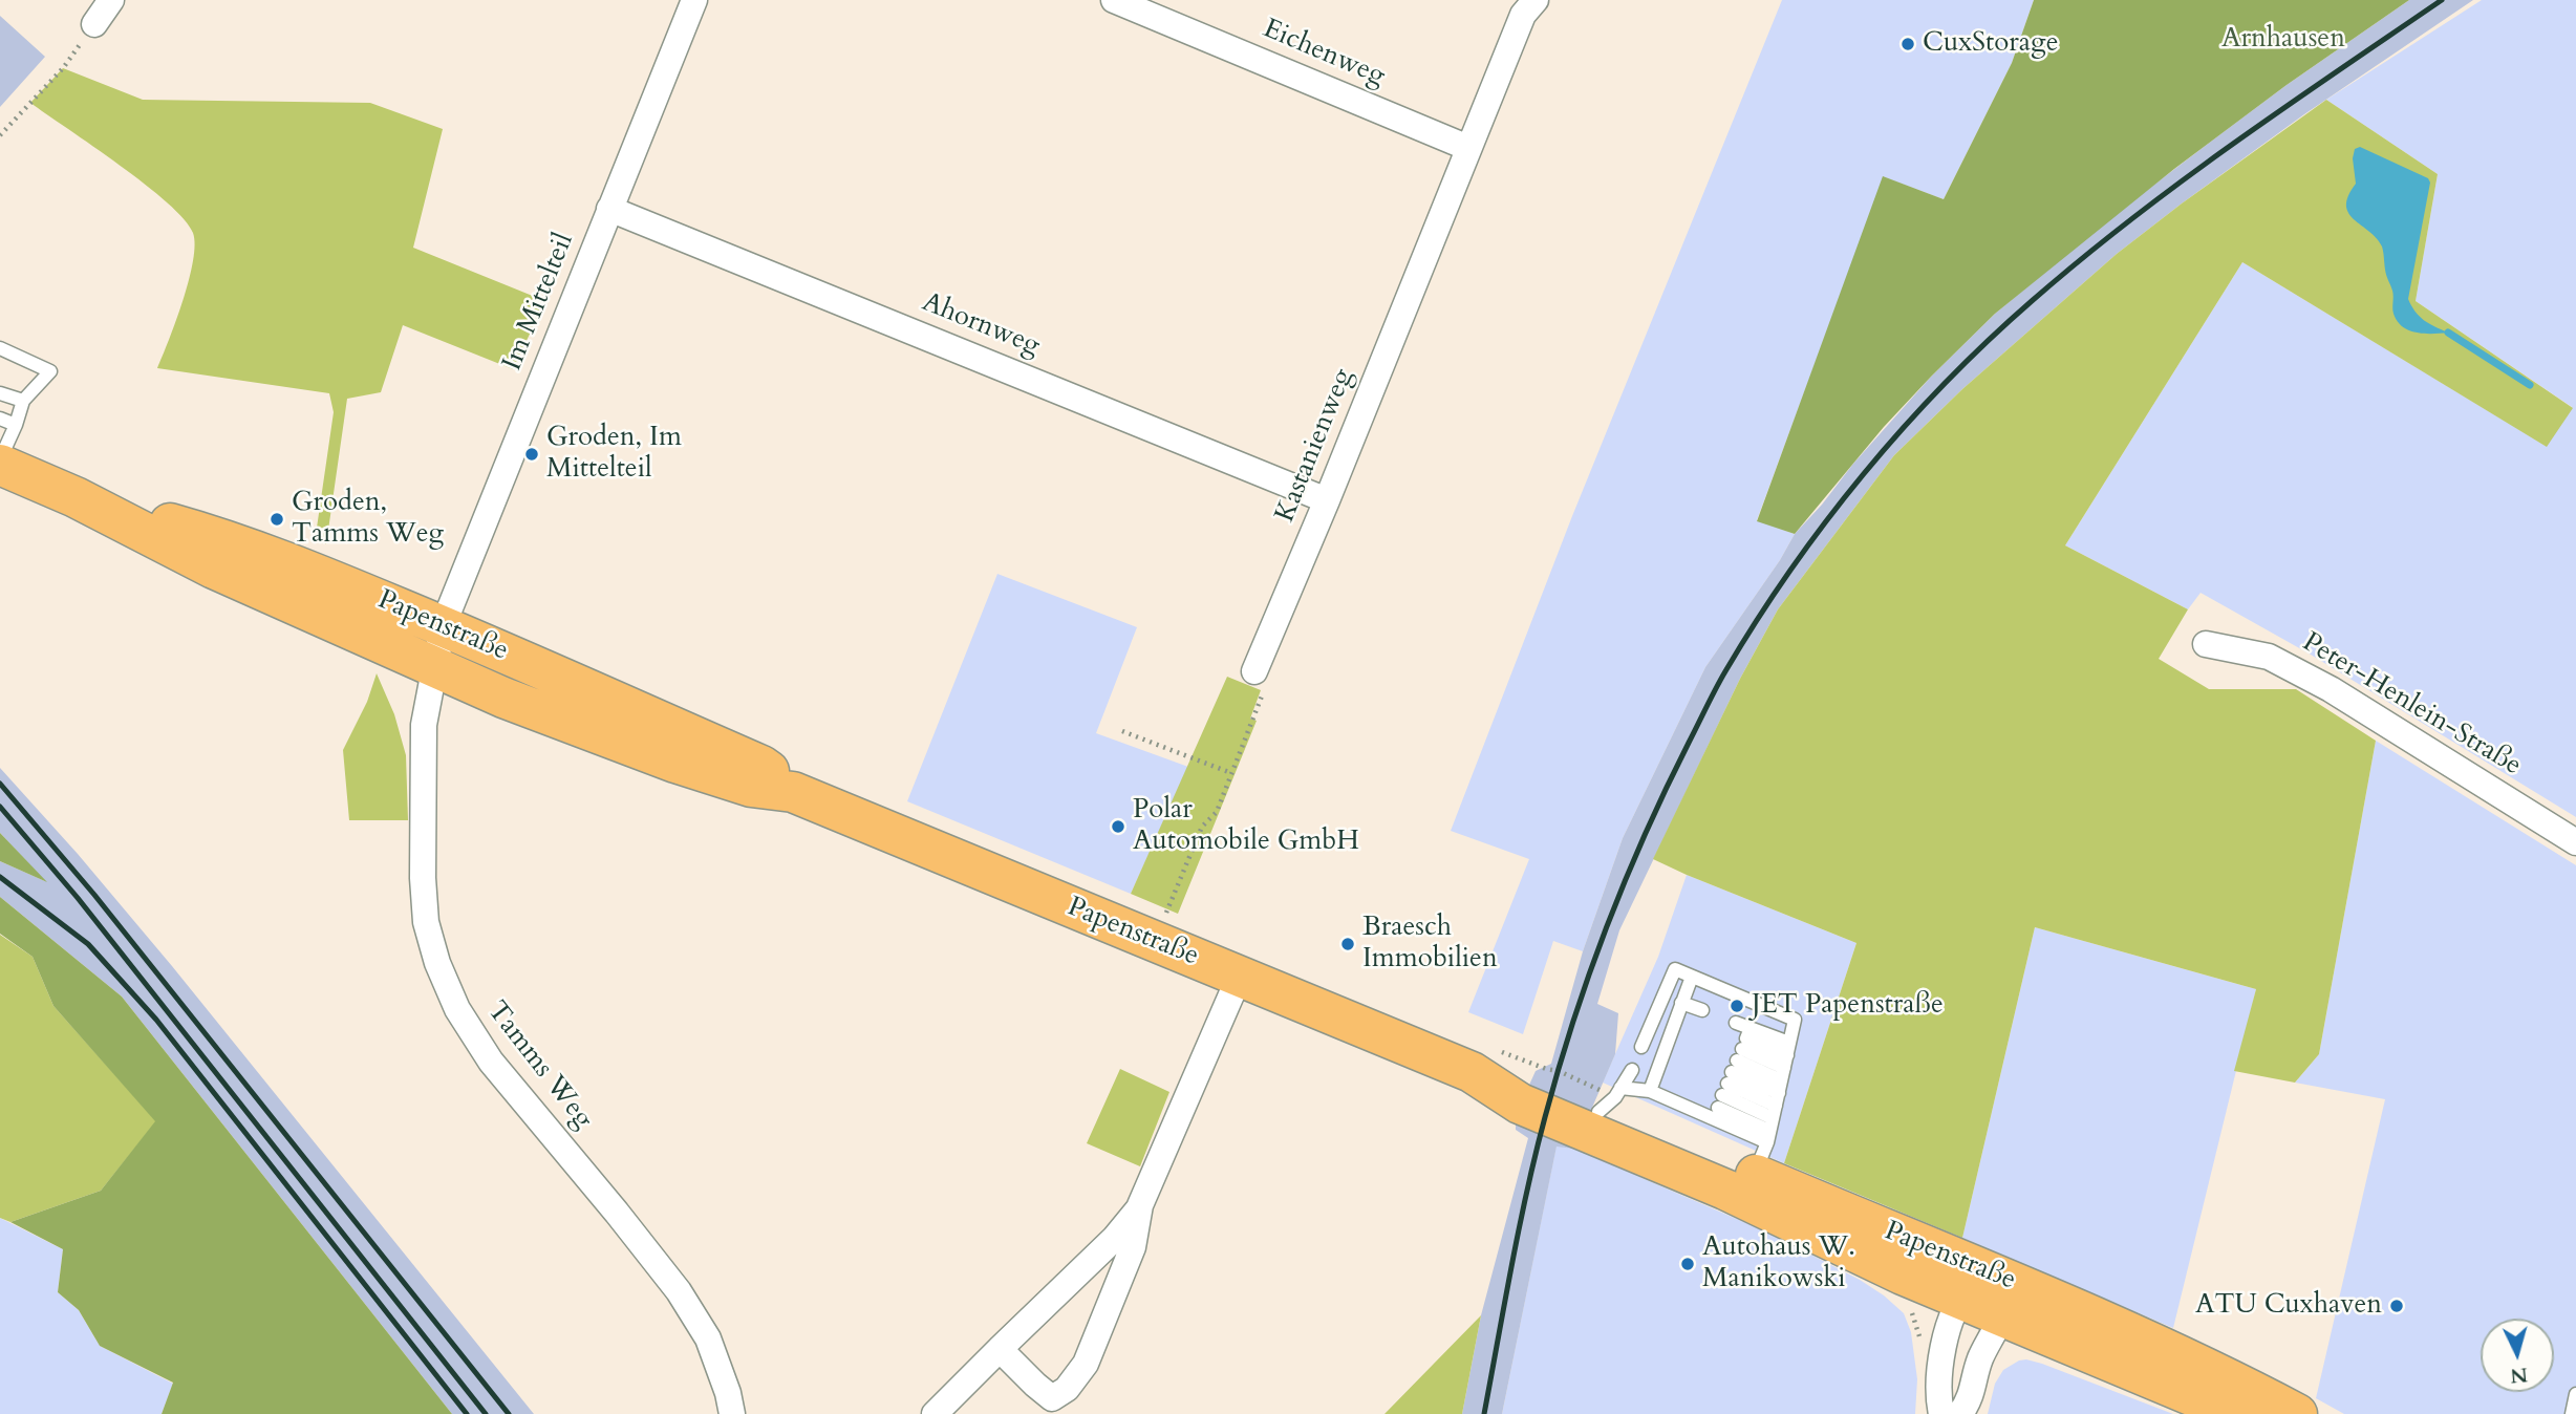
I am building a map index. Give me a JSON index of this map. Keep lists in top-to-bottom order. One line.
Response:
{"streets":{"main road":["Papenstraße"],"street":["Eichenweg","Im Mittelteil","Ahornweg","Kastanienweg","Peter-Henlein-Straße","Tamms Weg"]},"crossings":[["Eichenweg","Kastanienweg"],["Im Mittelteil","Ahornweg"],["Im Mittelteil","Papenstraße"],["Im Mittelteil","Tamms Weg"],["Ahornweg","Kastanienweg"],["Papenstraße","Tamms Weg"]],"parks":["Arnhausen"],"places":["CuxStorage","Groden, Im Mittelteil","Groden, Tamms Weg","Polar Automobile GmbH","Braesch Immobilien","JET Papenstraße","Autohaus W. Manikowski","ATU Cuxhaven"],"north":"bottom"}
